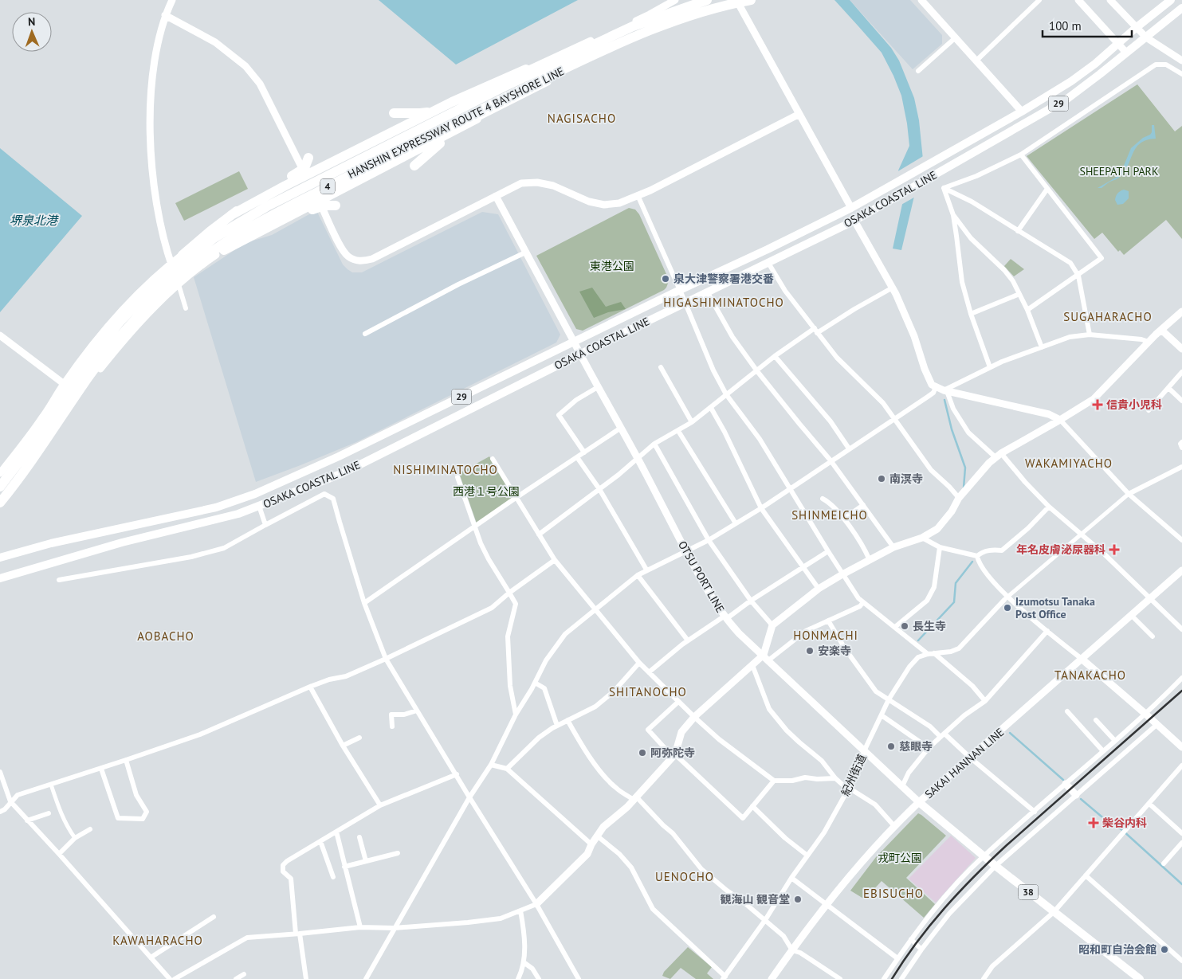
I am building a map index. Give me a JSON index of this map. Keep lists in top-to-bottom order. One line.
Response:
{"streets":{"highway":["HANSHIN EXPRESSWAY ROUTE 4 BAYSHORE LINE","4"],"main road":["29","OSAKA COASTAL LINE","38"],"street":["OTSU PORT LINE","SAKAI HANNAN LINE","紀州街道"]},"crossings":[["OSAKA COASTAL LINE","OTSU PORT LINE"],["OTSU PORT LINE","SAKAI HANNAN LINE"],["OTSU PORT LINE","紀州街道"],["OTSU PORT LINE","38"],["SAKAI HANNAN LINE","38"]],"districts":["NAGISACHO","HIGASHIMINATOCHO","SUGAHARACHO","WAKAMIYACHO","NISHIMINATOCHO","SHINMEICHO","HONMACHI","AOBACHO","TANAKACHO","SHITANOCHO","UENOCHO","EBISUCHO","KAWAHARACHO"],"water":["堺泉北港"],"parks":["SHEEPATH PARK","東港公園","西港１号公園","戎町公園"],"places":{"other":["泉大津警察署港交番","南溟寺","Izumotsu Tanaka Post Office","長生寺","安楽寺","慈眼寺","阿弥陀寺","観海山 観音堂","昭和町自治会館"],"health":["信貴小児科","年名皮膚泌尿器科","柴谷内科"]},"scale_bar":"100 m","north":"top"}
